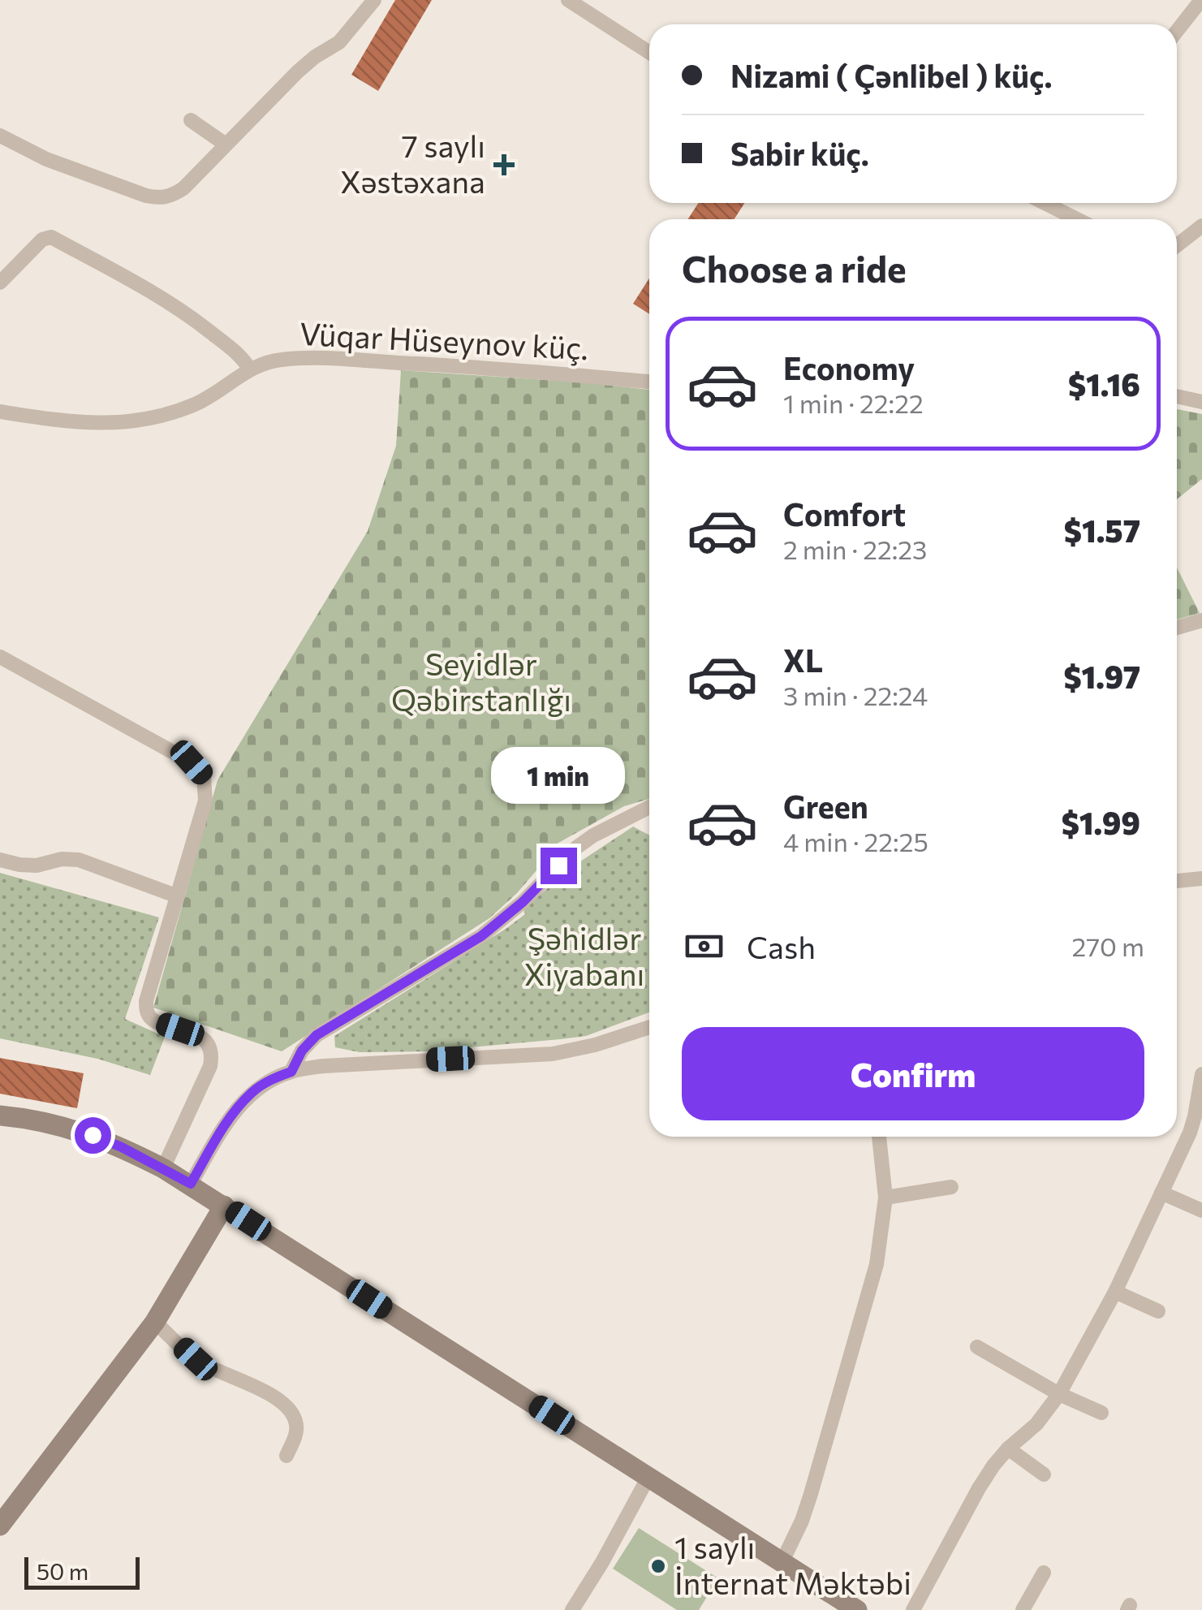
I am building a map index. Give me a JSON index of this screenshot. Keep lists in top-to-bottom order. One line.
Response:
{"streets":{"street":["Vüqar Hüseynov küç."]},"parks":["Seyidlər Qəbirstanlığı","Şəhidlər Xiyabanı"],"places":{"health":["7 saylı Xəstəxana"],"other":["1 saylı İnternat Məktəbi"]},"scale_bar":"50 m","page":{"banner":["Nizami ( Çənlibel ) küç.","Sabir küç."],"heading":"Choose a ride","list":[{"name":"Economy","note":"1 min · 22:22","value":"$1.16"},{"name":"Comfort","note":"2 min · 22:23","value":"$1.57"},{"name":"XL","note":"3 min · 22:24","value":"$1.97"},{"name":"Green","note":"4 min · 22:25","value":"$1.99"}],"bubble":"1 min","pay":["Cash","270 m"],"buttons":"Confirm","scale":"50 m"}}
